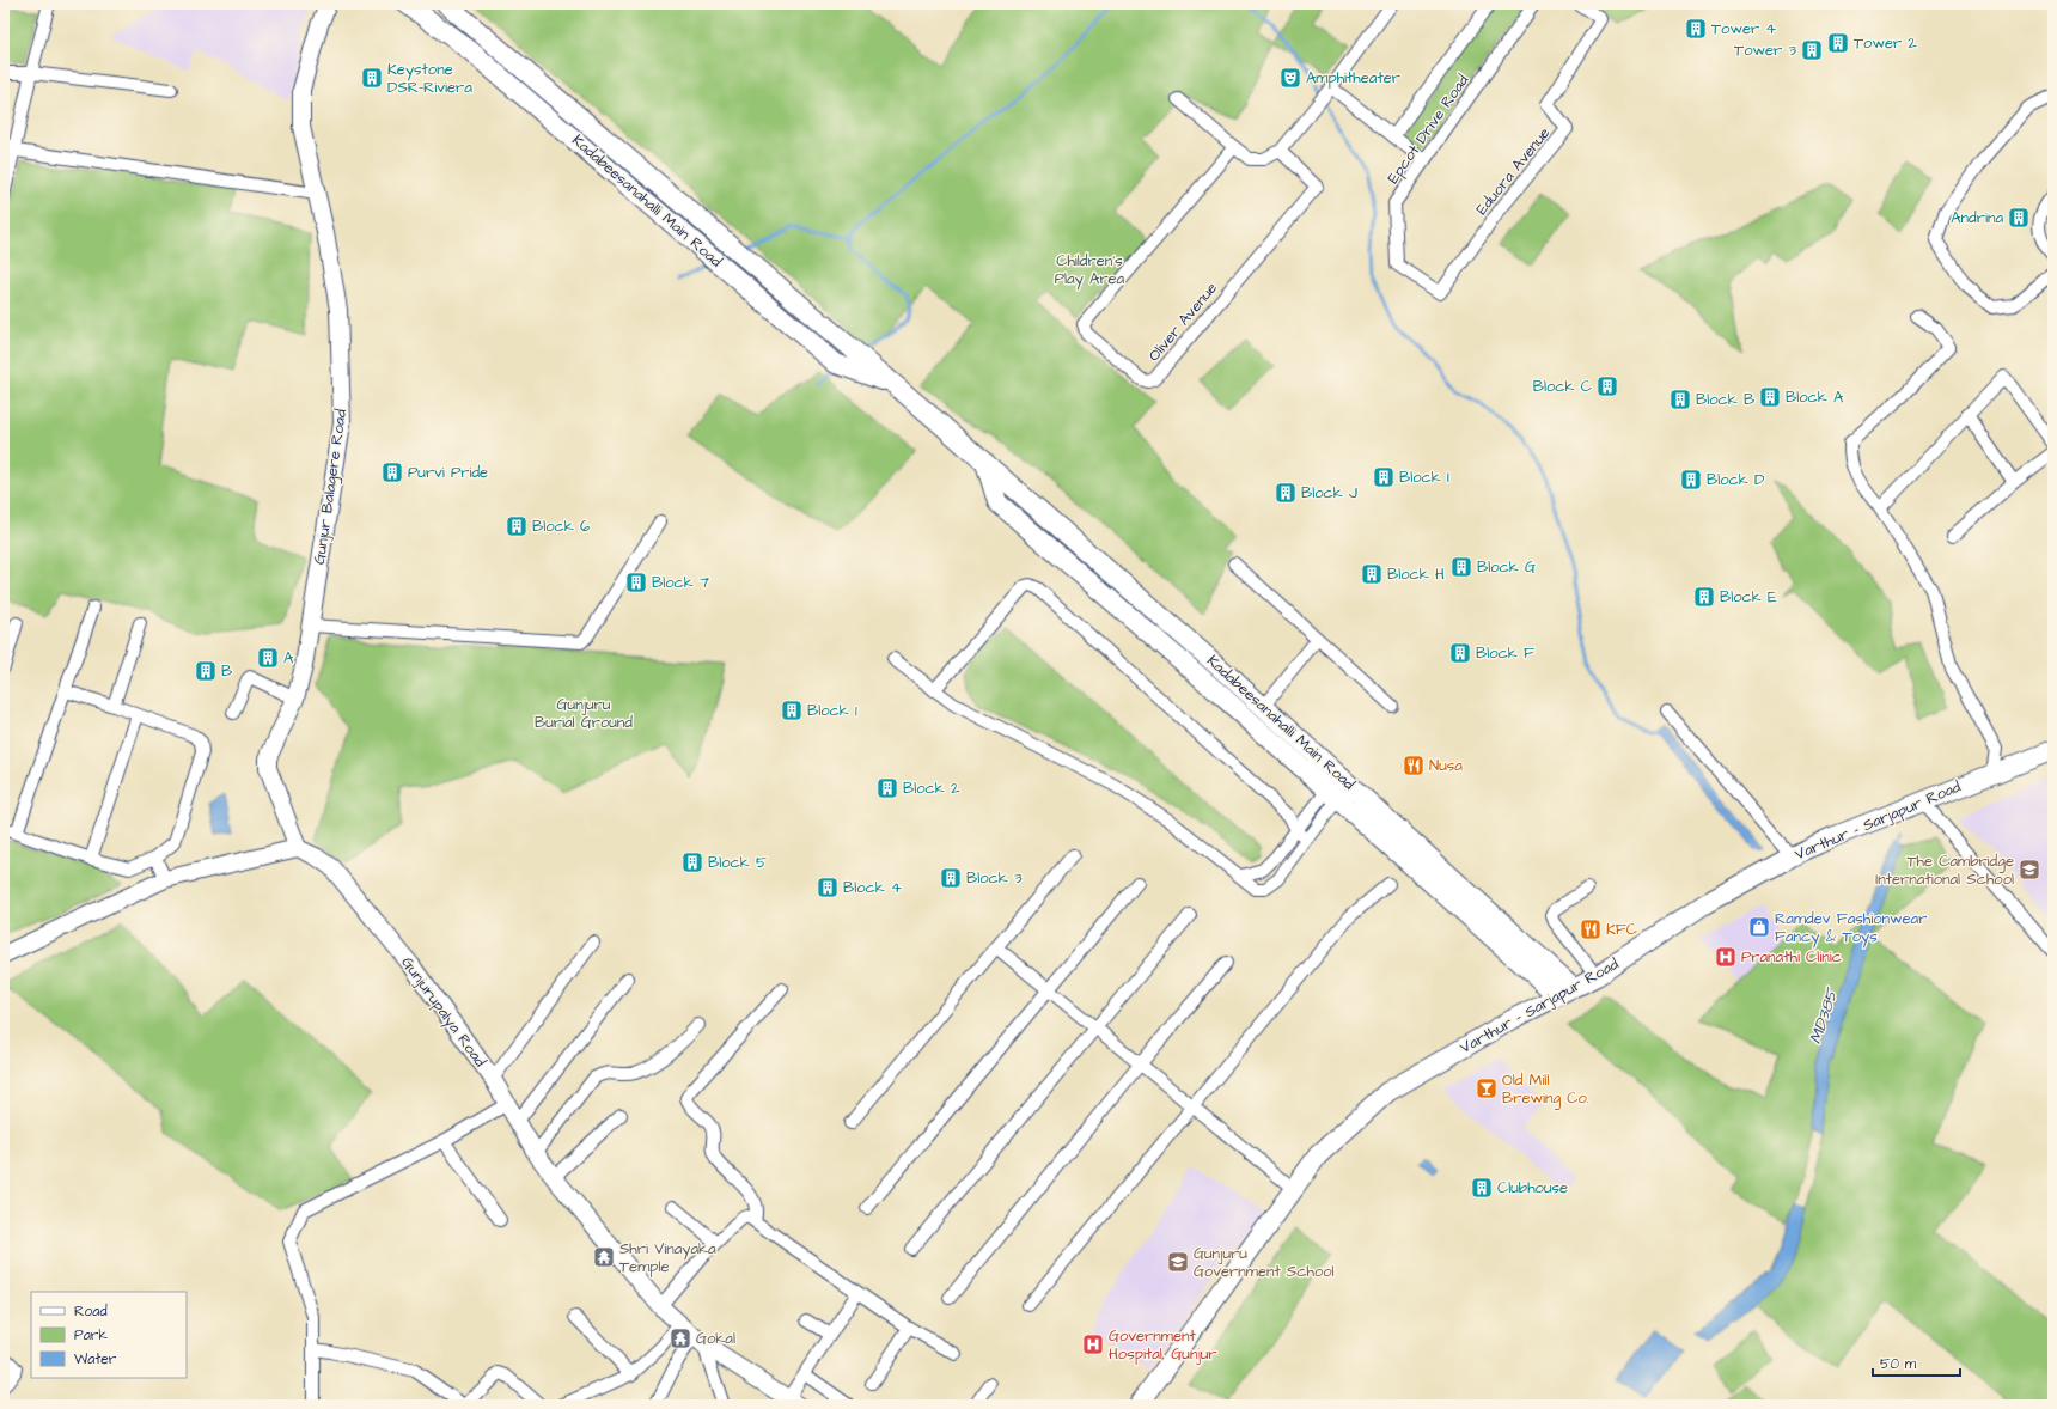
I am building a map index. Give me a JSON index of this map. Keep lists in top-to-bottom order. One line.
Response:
{"streets":{"main road":["Kadabeesanahalli Main Road","Varthur - Sarjapur Road"],"street":["Epcot Drive Road","Eduora Avenue","Oliver Avenue","Gunjur Balagere Road","Gunjurupalya Road"]},"crossings":[["Epcot Drive Road","Eduora Avenue"],["Kadabeesanahalli Main Road","Varthur - Sarjapur Road"],["Gunjur Balagere Road","Gunjurupalya Road"]],"water":["MD385"],"parks":["Children's Play Area","Gunjuru Burial Ground"],"places":{"building":["Tower 4","Tower 2","Tower 3","Keystone DSR-Riviera","Andrina","Block C","Block A","Block B","Purvi Pride","Block I","Block D","Block J","Block 6","Block G","Block H","Block 7","Block E","Block F","A","B","Block 1","Block 2","Block 5","Block 3","Block 4","Clubhouse"],"theatre":["Amphitheater"],"restaurant":["Nusa","KFC"],"school or university":["The Cambridge International School","Gunjuru Government School"],"shop":["Ramdev Fashionwear Fancy & Toys"],"hospital":["Pranathi Clinic","Government Hospital, Gunjur"],"bar":["Old Mill Brewing Co."],"temple":["Shri Vinayaka Temple","Gokal"]},"legend":["Road","Park","Water"],"scale_bar":"50 m"}
